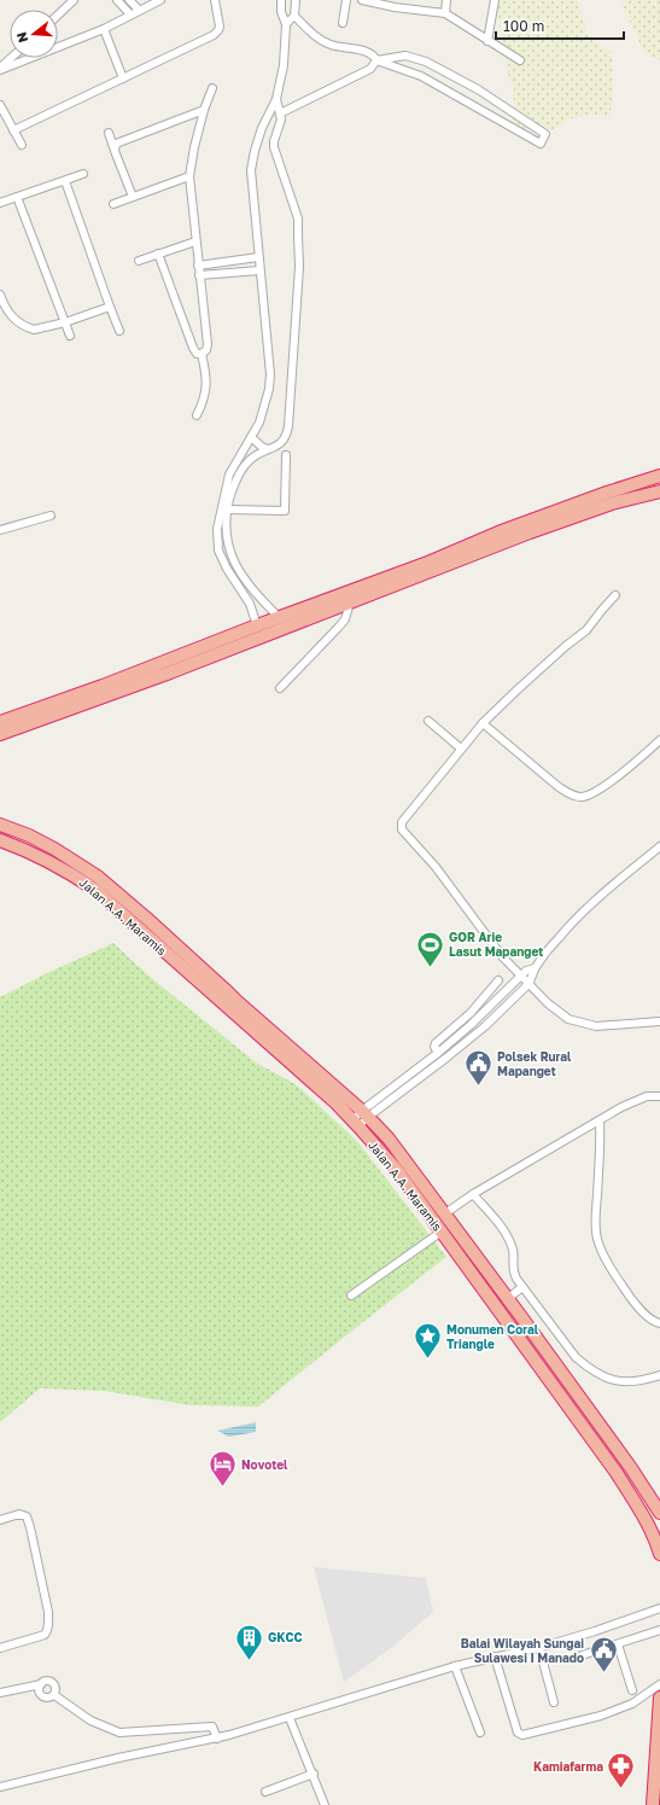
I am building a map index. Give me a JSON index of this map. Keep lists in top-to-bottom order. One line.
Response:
{"streets":{"highway":["Jalan A.A. Maramis"]},"places":{"sports":["GOR Arie Lasut Mapanget"],"public building":["Polsek Rural Mapanget","Balai Wilayah Sungai Sulawesi I Manado"],"place":["Monumen Coral Triangle"],"hotel":["Novotel"],"building":["GKCC"],"pharmacy":["Kamiafarma"]},"scale_bar":"100 m","north":"left"}
